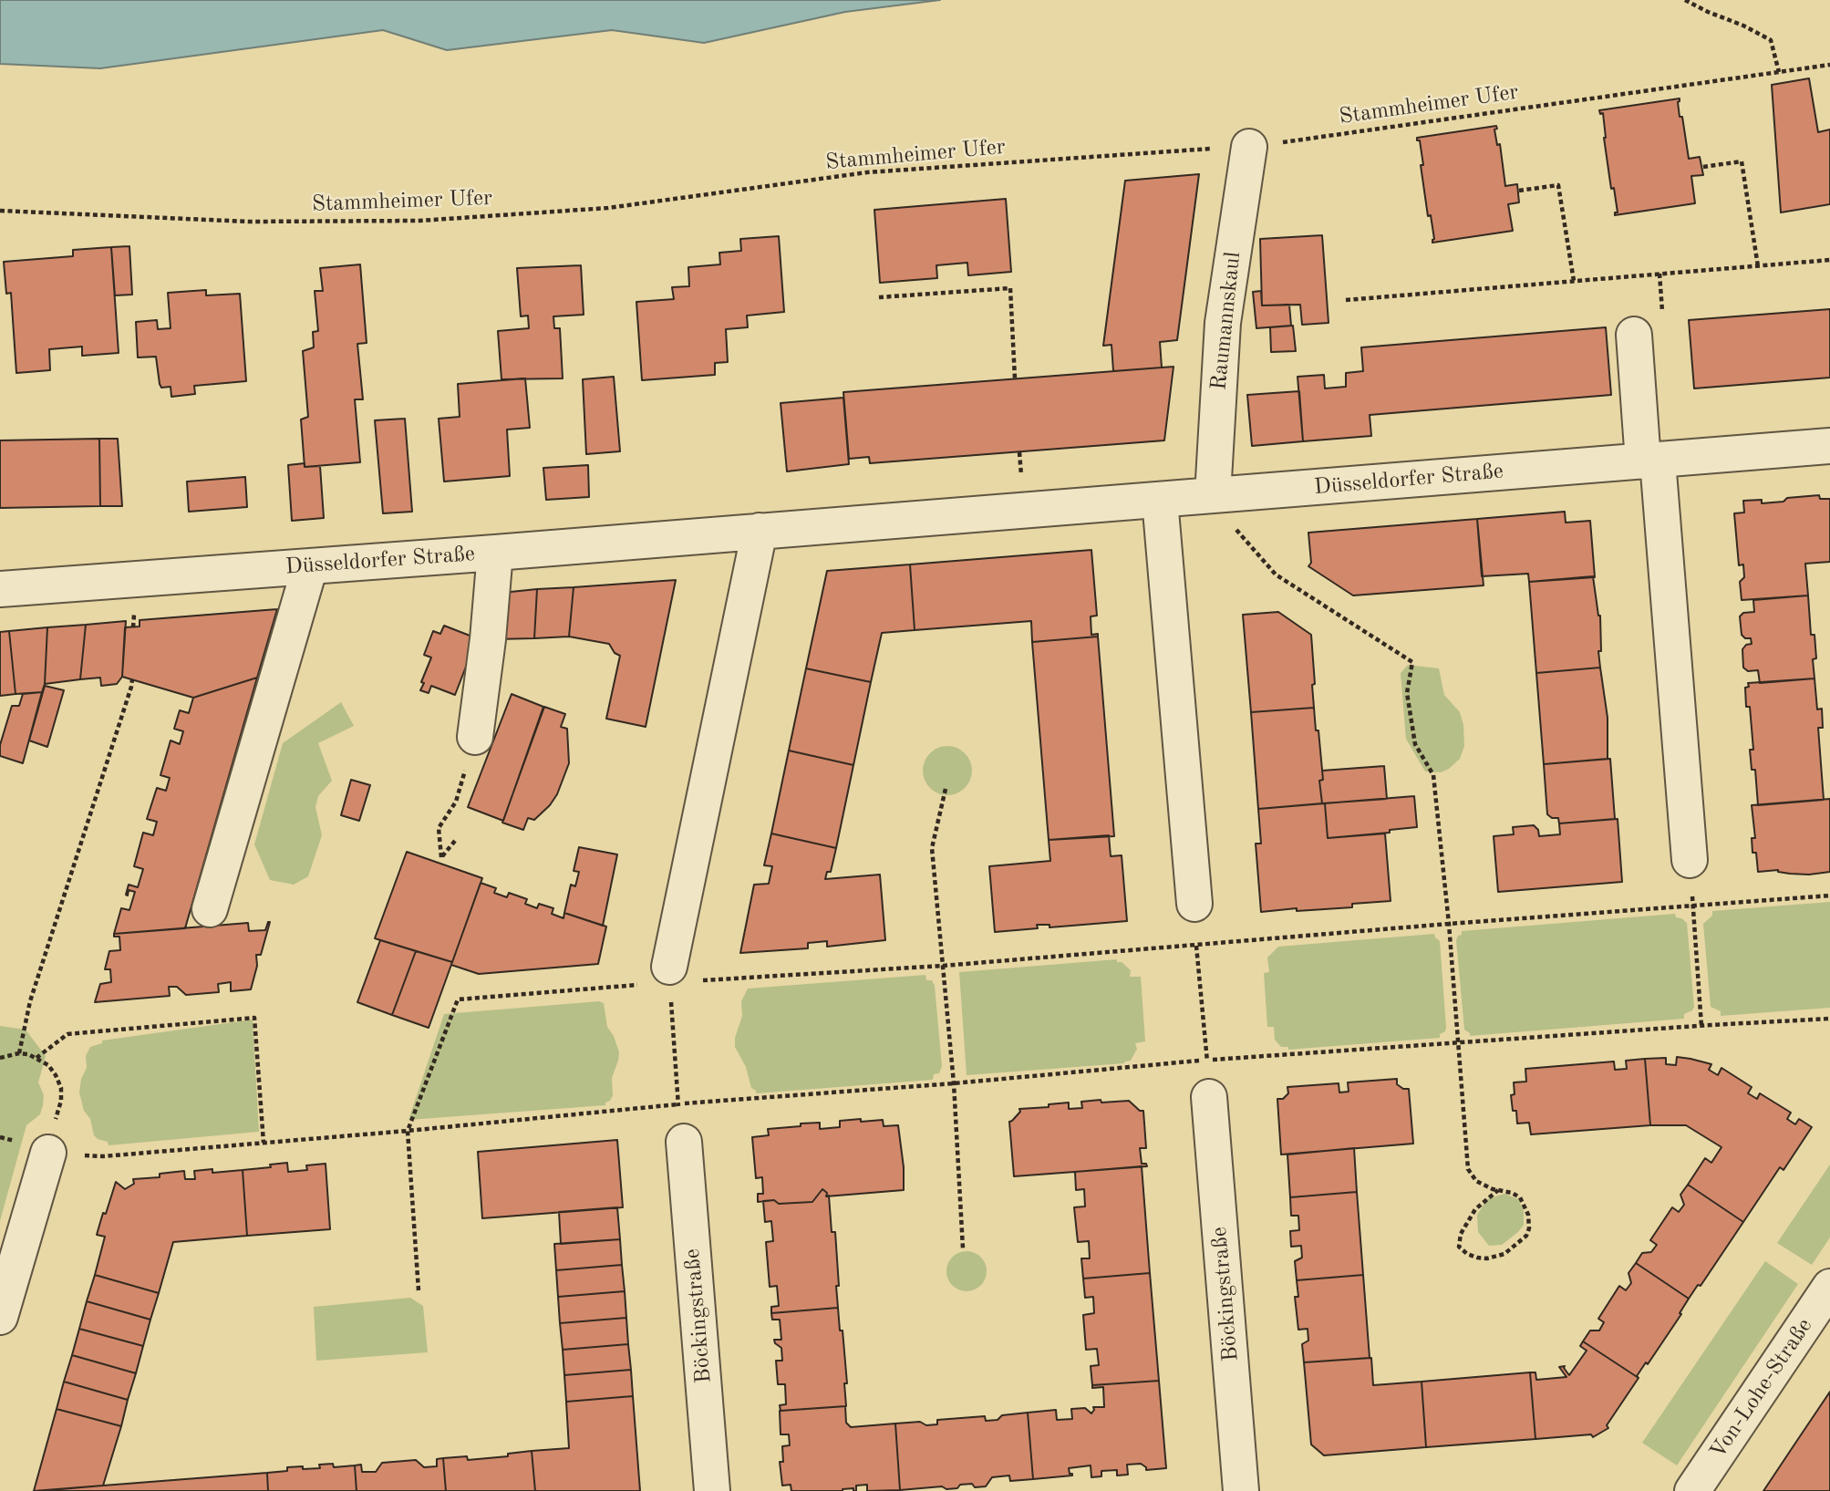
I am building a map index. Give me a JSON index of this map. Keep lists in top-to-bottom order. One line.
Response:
{"streets":{"street":["Raumannskaul","Düsseldorfer Straße","Böckingstraße","Von-Lohe-Straße"],"path":["Stammheimer Ufer"]},"crossings":[["Stammheimer Ufer","Raumannskaul"],["Raumannskaul","Düsseldorfer Straße"]]}
